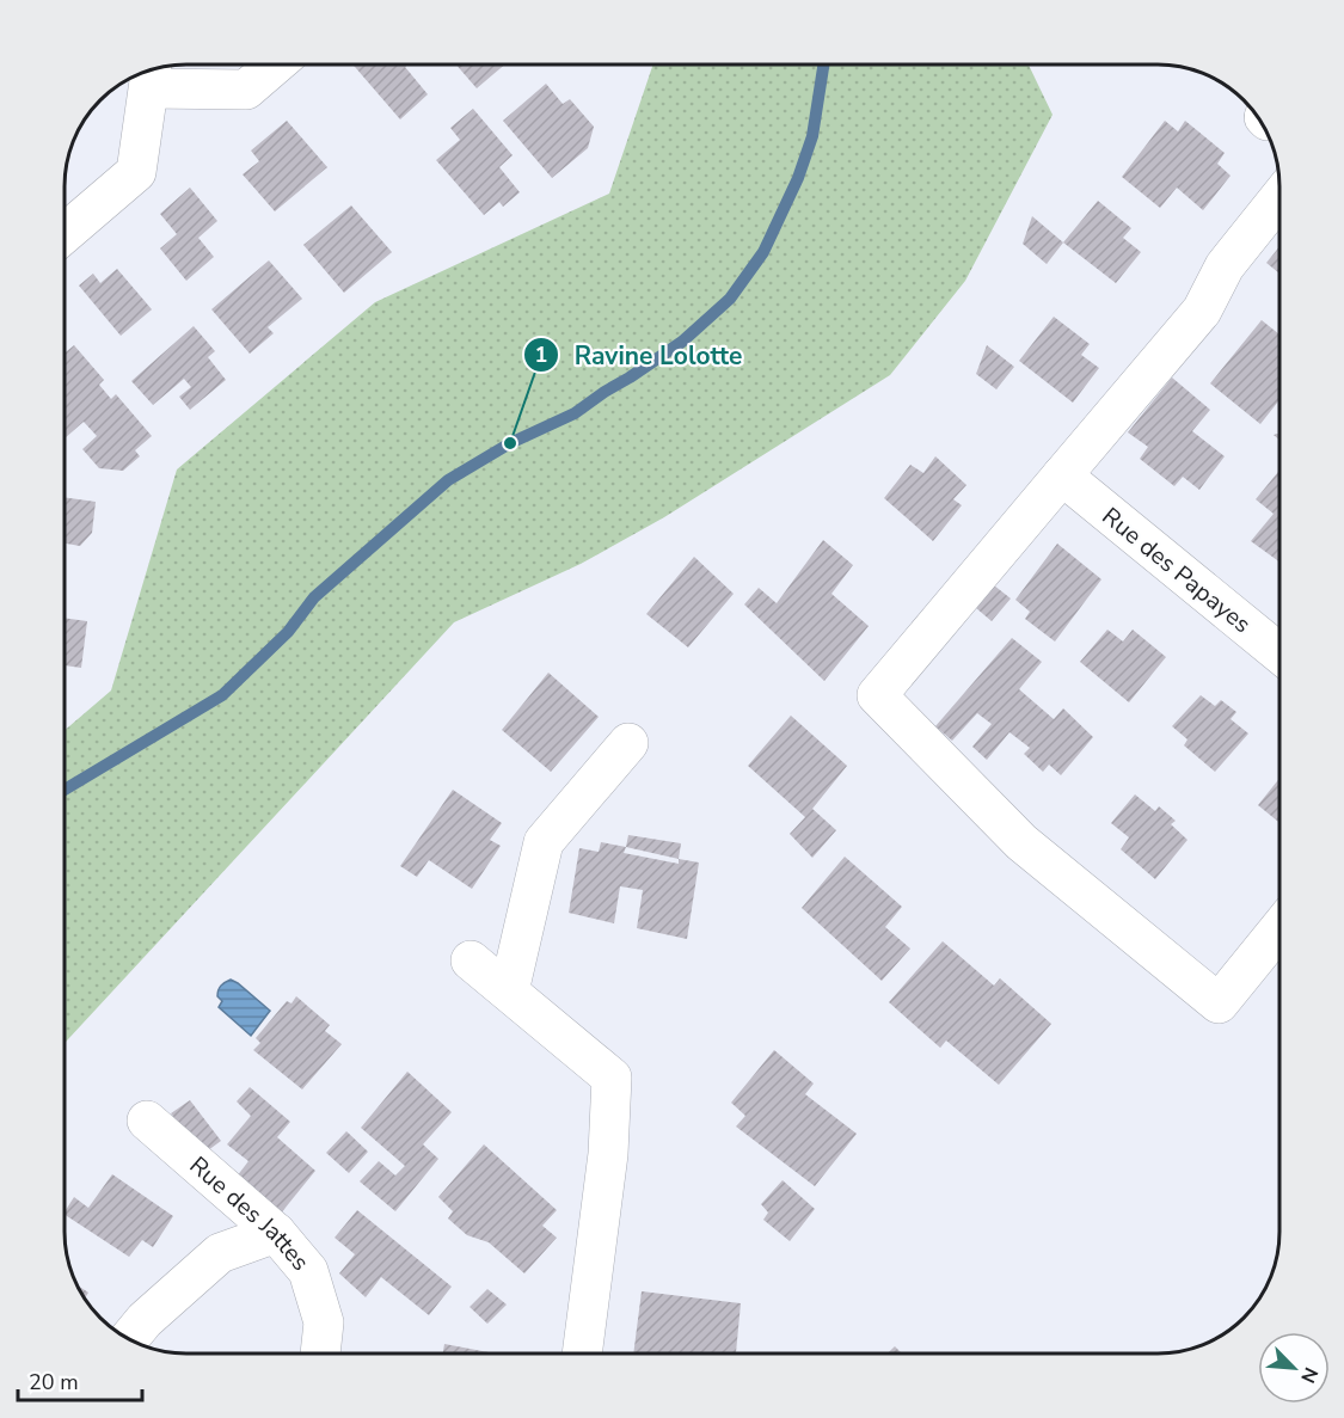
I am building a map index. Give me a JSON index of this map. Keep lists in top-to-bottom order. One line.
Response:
{"streets":{"street":["Rue des Papayes","Rue des Jattes"]},"places":["Ravine Lolotte"],"scale_bar":"20 m","north":"bottom right"}
